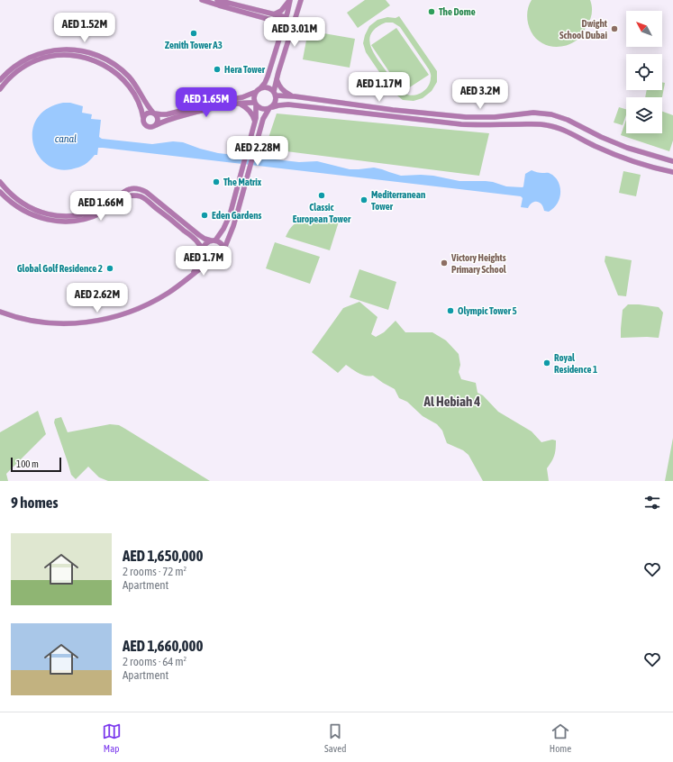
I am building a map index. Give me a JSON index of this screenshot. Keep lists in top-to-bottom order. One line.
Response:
{"districts":["Al Hebiah 4"],"water":["canal"],"places":["The Dome","Dwight School Dubai","Zenith Tower A3","Hera Tower","The Matrix","Classic European Tower","Mediterranean Tower","Eden Gardens","Victory Heights Primary School","Global Golf Residence 2","Olympic Tower 5","Royal Residence 1"],"scale_bar":"100 m","north":"top left","page":{"price":["AED 1.52M","AED 3.01M","AED 1.17M","AED 3.2M","AED 1.65M","AED 2.28M","AED 1.66M","AED 1.7M","AED 2.62M"],"scale":"100 m","heading":"9 homes","list":[{"name":"AED 1,650,000","note":"2 rooms · 72 m² · Apartment"},{"name":"AED 1,660,000","note":"2 rooms · 64 m² · Apartment"}],"tabs":["Map","Saved","Home"]}}
